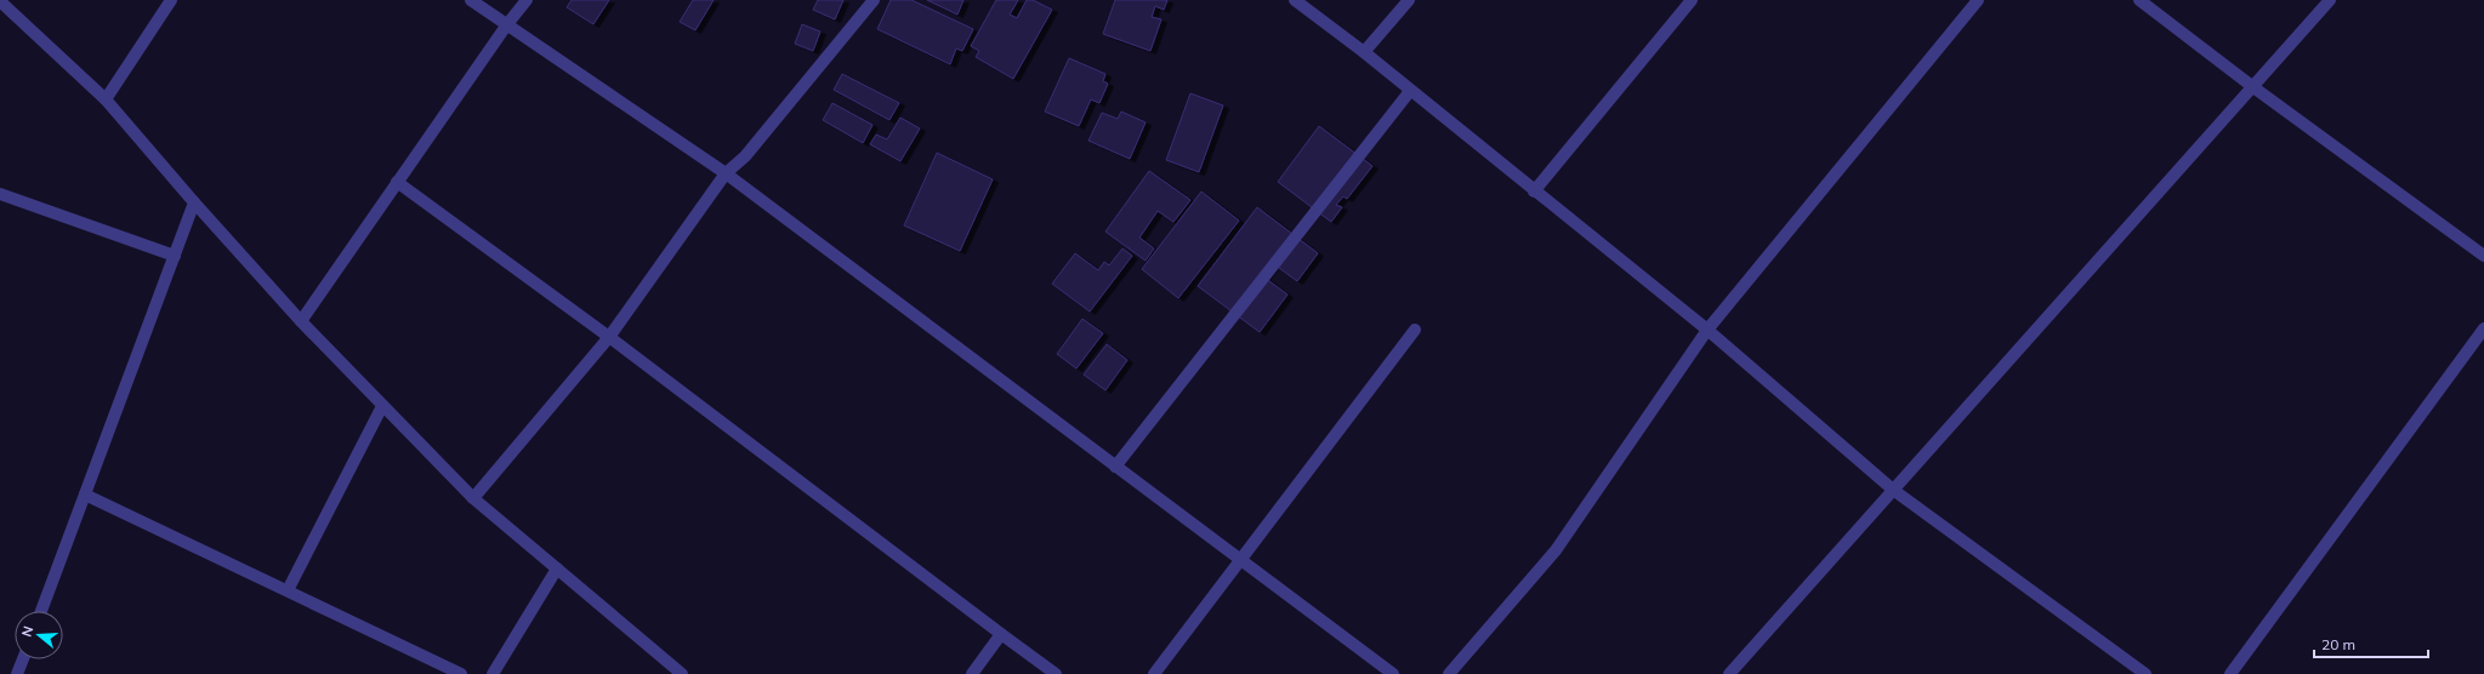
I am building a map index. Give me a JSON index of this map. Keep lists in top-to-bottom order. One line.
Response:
{"scale_bar":"20 m","north":"left"}
